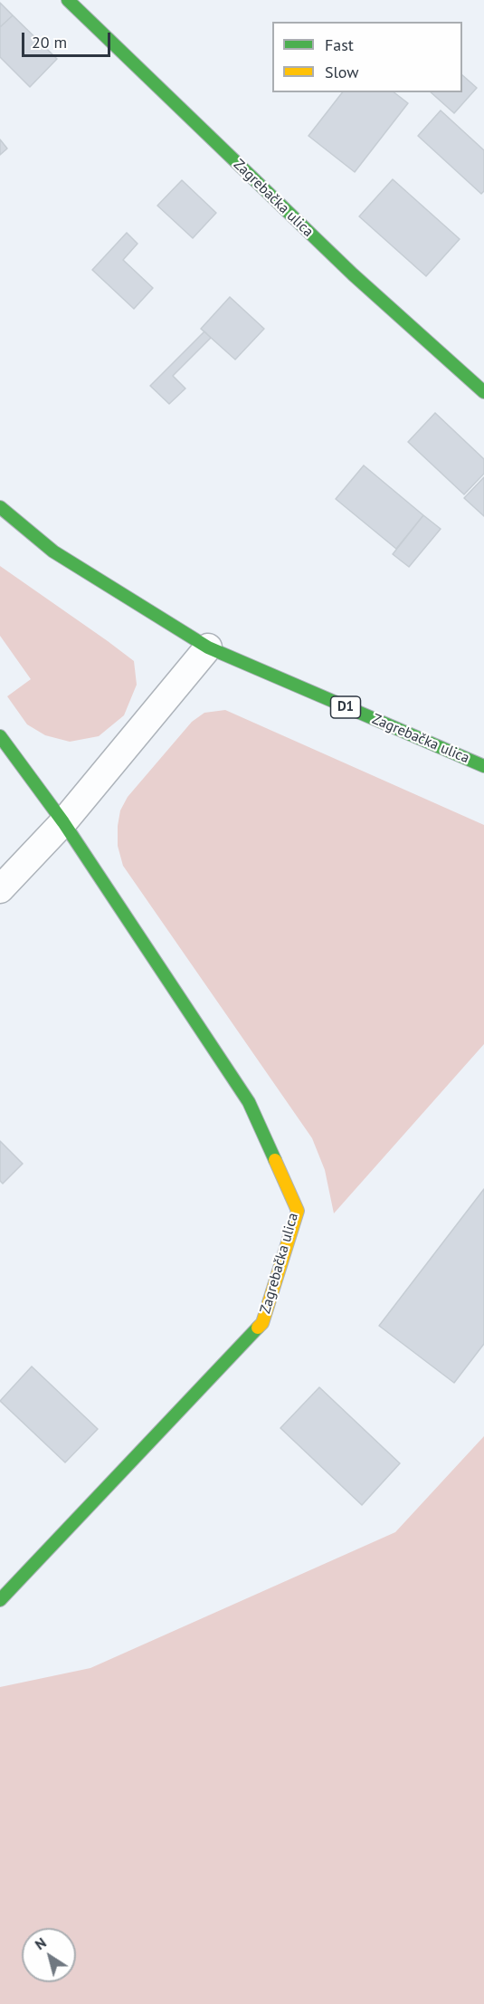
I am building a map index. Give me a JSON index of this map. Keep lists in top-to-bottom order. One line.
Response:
{"streets":{"street":["Zagrebačka ulica","D1"]},"legend":["Fast","Slow"],"scale_bar":"20 m","north":"top left"}
